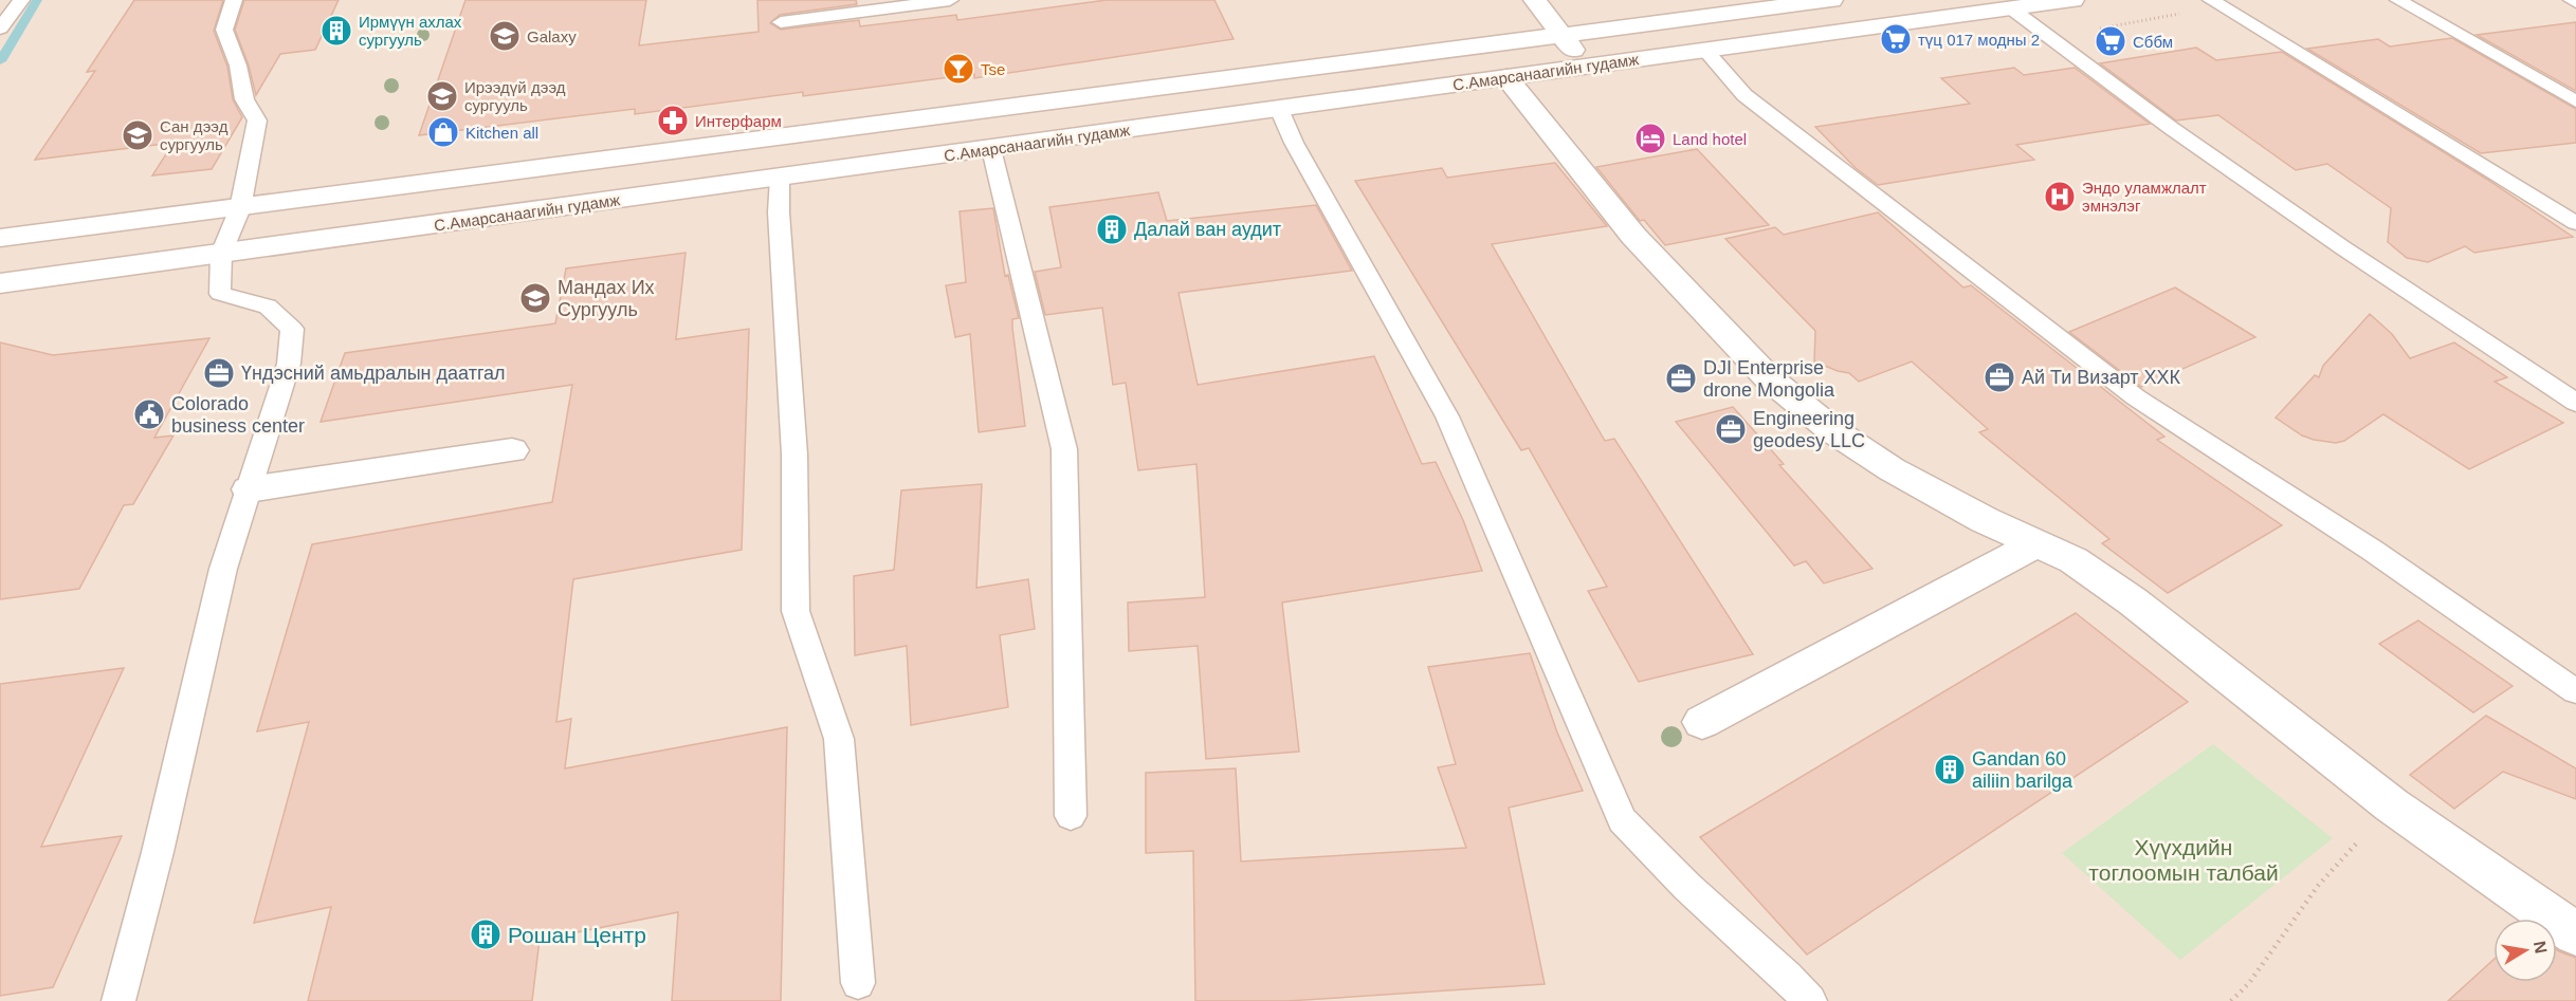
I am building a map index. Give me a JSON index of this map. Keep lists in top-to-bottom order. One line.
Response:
{"streets":{"main road":["С.Амарсанаагийн гудамж"]},"parks":["Хүүхдийн тоглоомын талбай"],"places":{"building":["Ирмүүн ахлах сургууль","Далай ван аудит","Gandan 60 ailiin barilga","Рошан Центр"],"school or university":["Galaxy","Ирээдүй дээд сургууль","Сан дээд сургууль","Мандах Их Сургууль"],"supermarket":["түц 017 модны 2","Сббм"],"bar":["Tse"],"pharmacy":["Интерфарм"],"shop":["Kitchen all"],"hotel":["Land hotel"],"hospital":["Эндо уламжлалт эмнэлэг"],"office":["Үндэсний амьдралын даатгал","Ай Ти Визарт ХХК","DJI Enterprise drone Mongolia","Engineering geodesy LLC"],"public building":["Colorado business center"]},"north":"right"}
